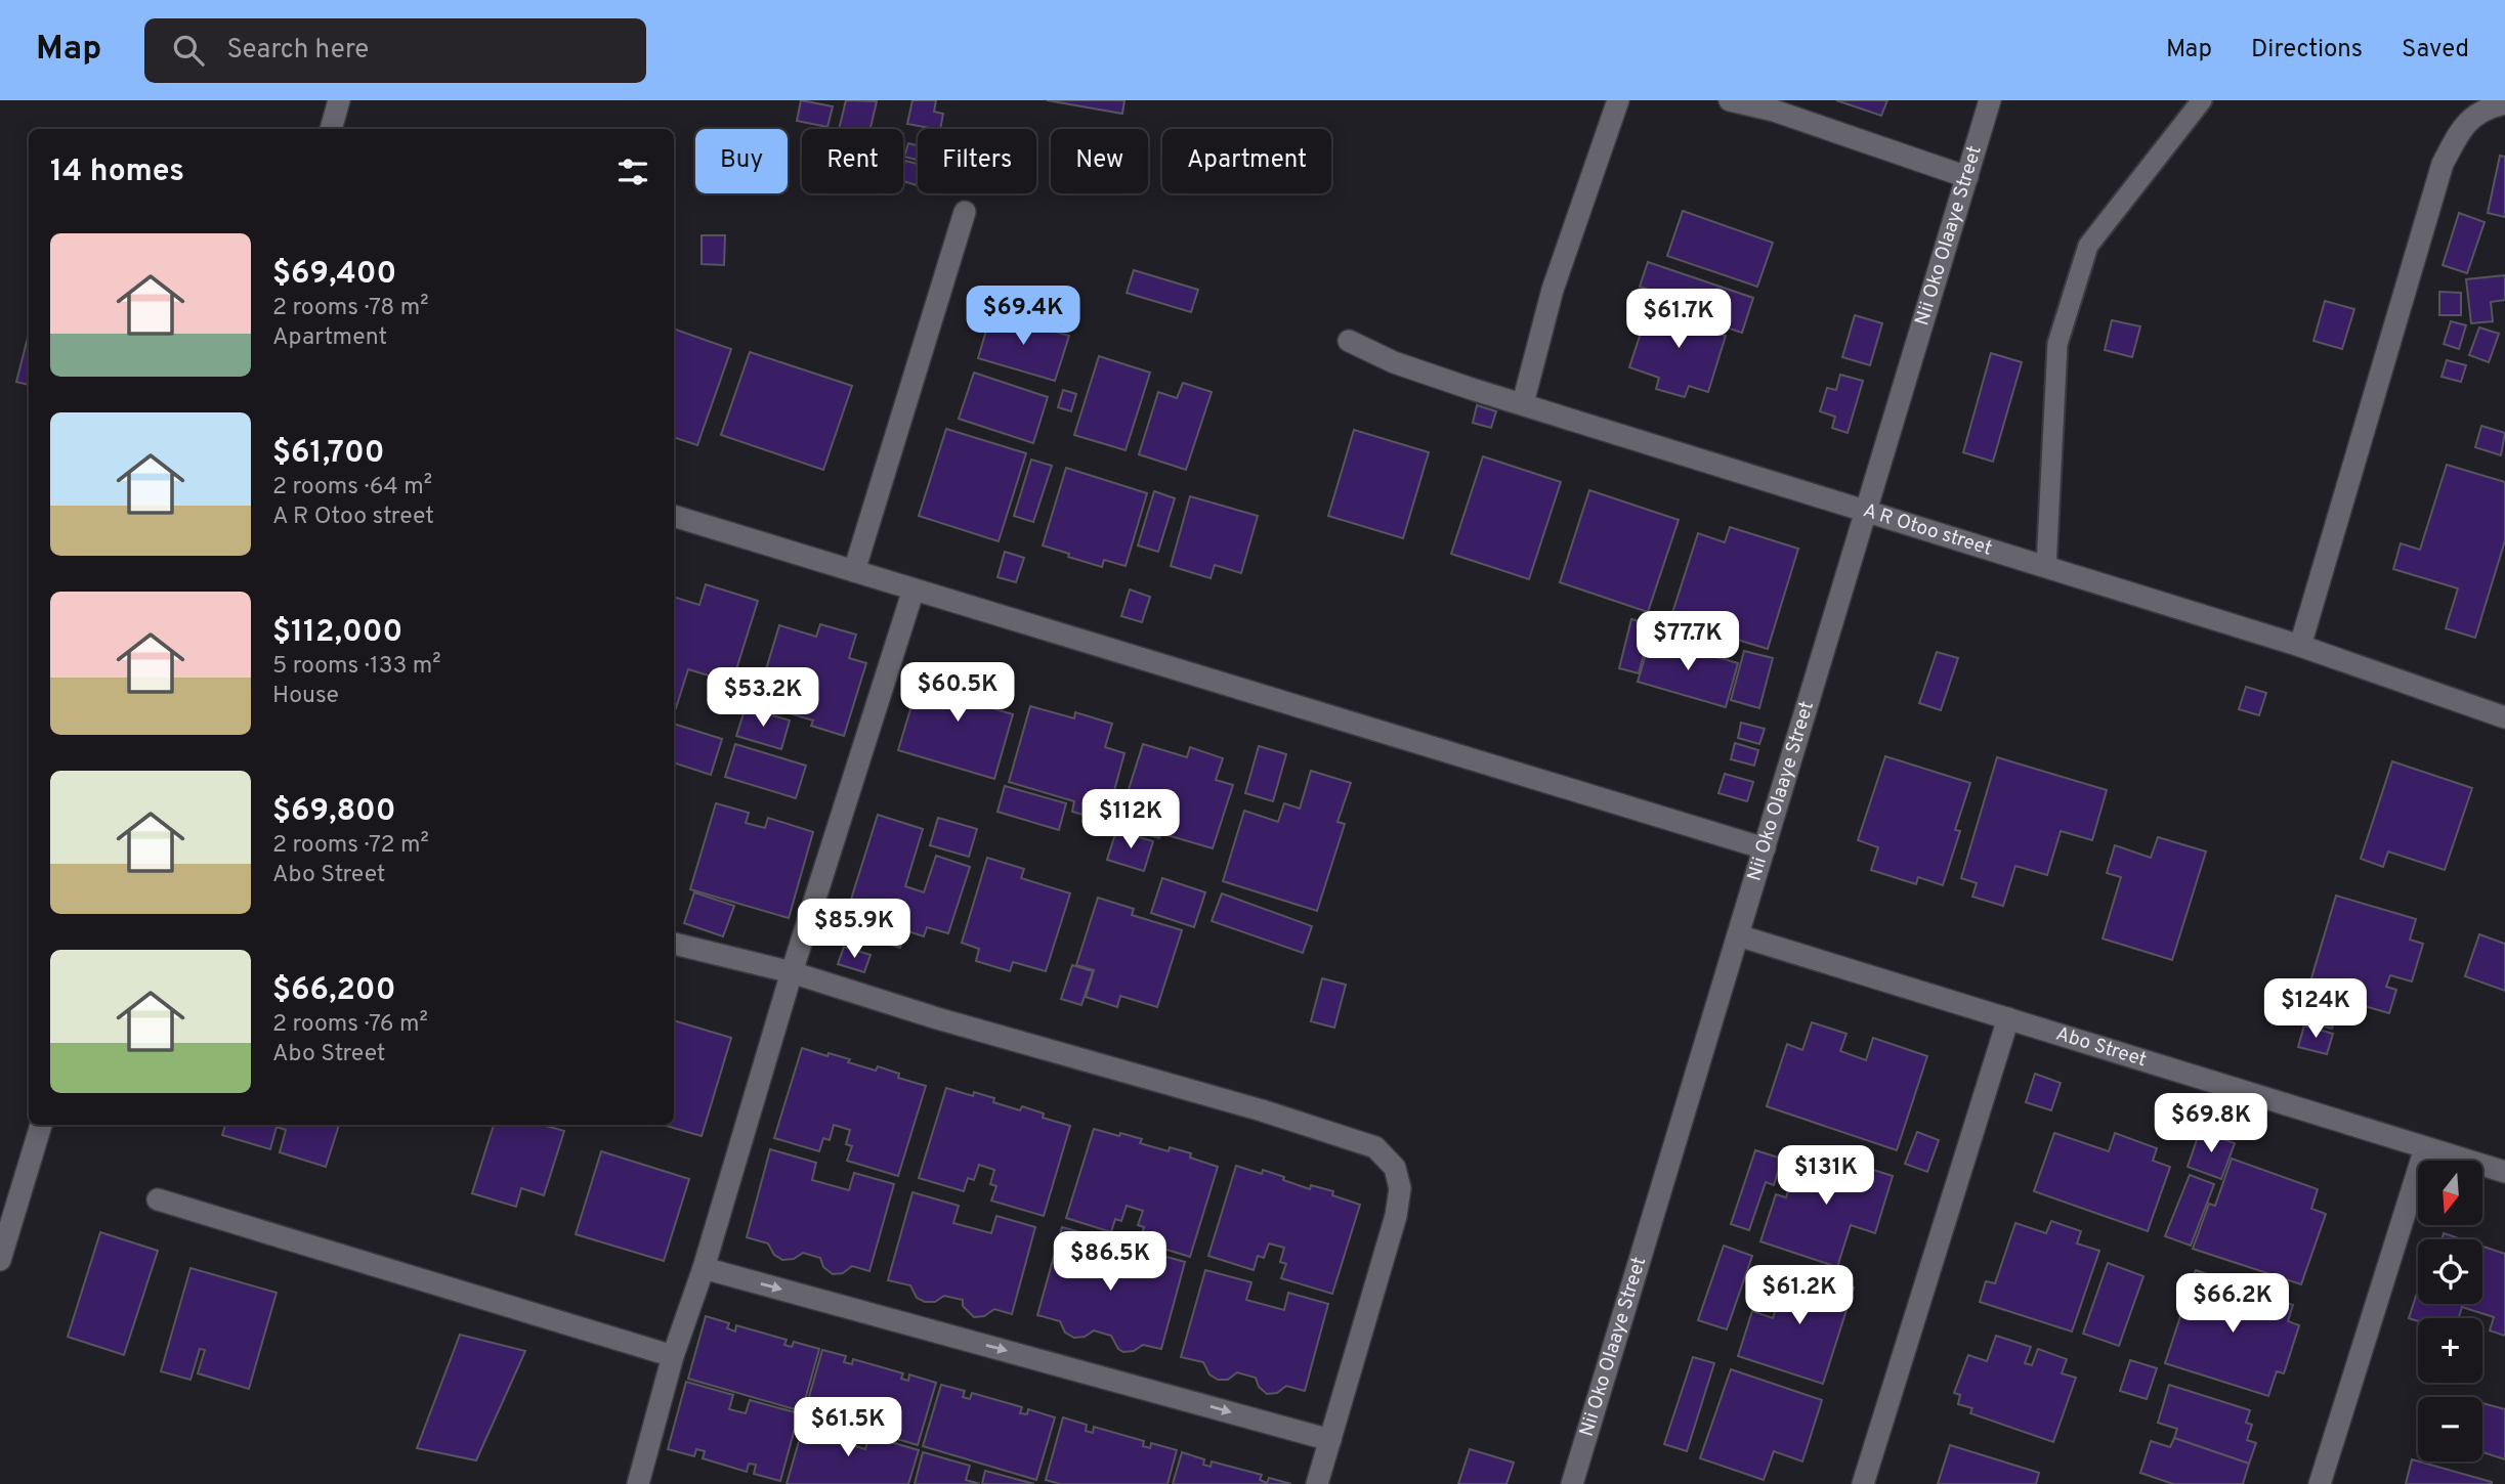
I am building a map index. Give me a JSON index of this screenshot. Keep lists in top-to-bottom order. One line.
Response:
{"streets":{"street":["Nii Oko Olaaye Street","A R Otoo street","Abo Street"]},"crossings":[["Nii Oko Olaaye Street","A R Otoo street"],["Nii Oko Olaaye Street","Abo Street"]],"north":"bottom","page":{"header":"Map","search":"Search here","nav":["Map","Directions","Saved"],"chip":["Buy","Rent","Filters","New","Apartment"],"heading":"14 homes","list":[{"name":"$69,400","note":"2 rooms · 78 m² · Apartment"},{"name":"$61,700","note":"2 rooms · 64 m² · A R Otoo street"},{"name":"$112,000","note":"5 rooms · 133 m² · House"},{"name":"$69,800","note":"2 rooms · 72 m² · Abo Street"},{"name":"$66,200","note":"2 rooms · 76 m² · Abo Street"}],"price":["$69.4K","$61.7K","$77.7K","$60.5K","$53.2K","$112K","$85.9K","$124K","$69.8K","$131K","$86.5K","$61.2K","$66.2K","$61.5K"],"map_buttons":["+","−"]}}
